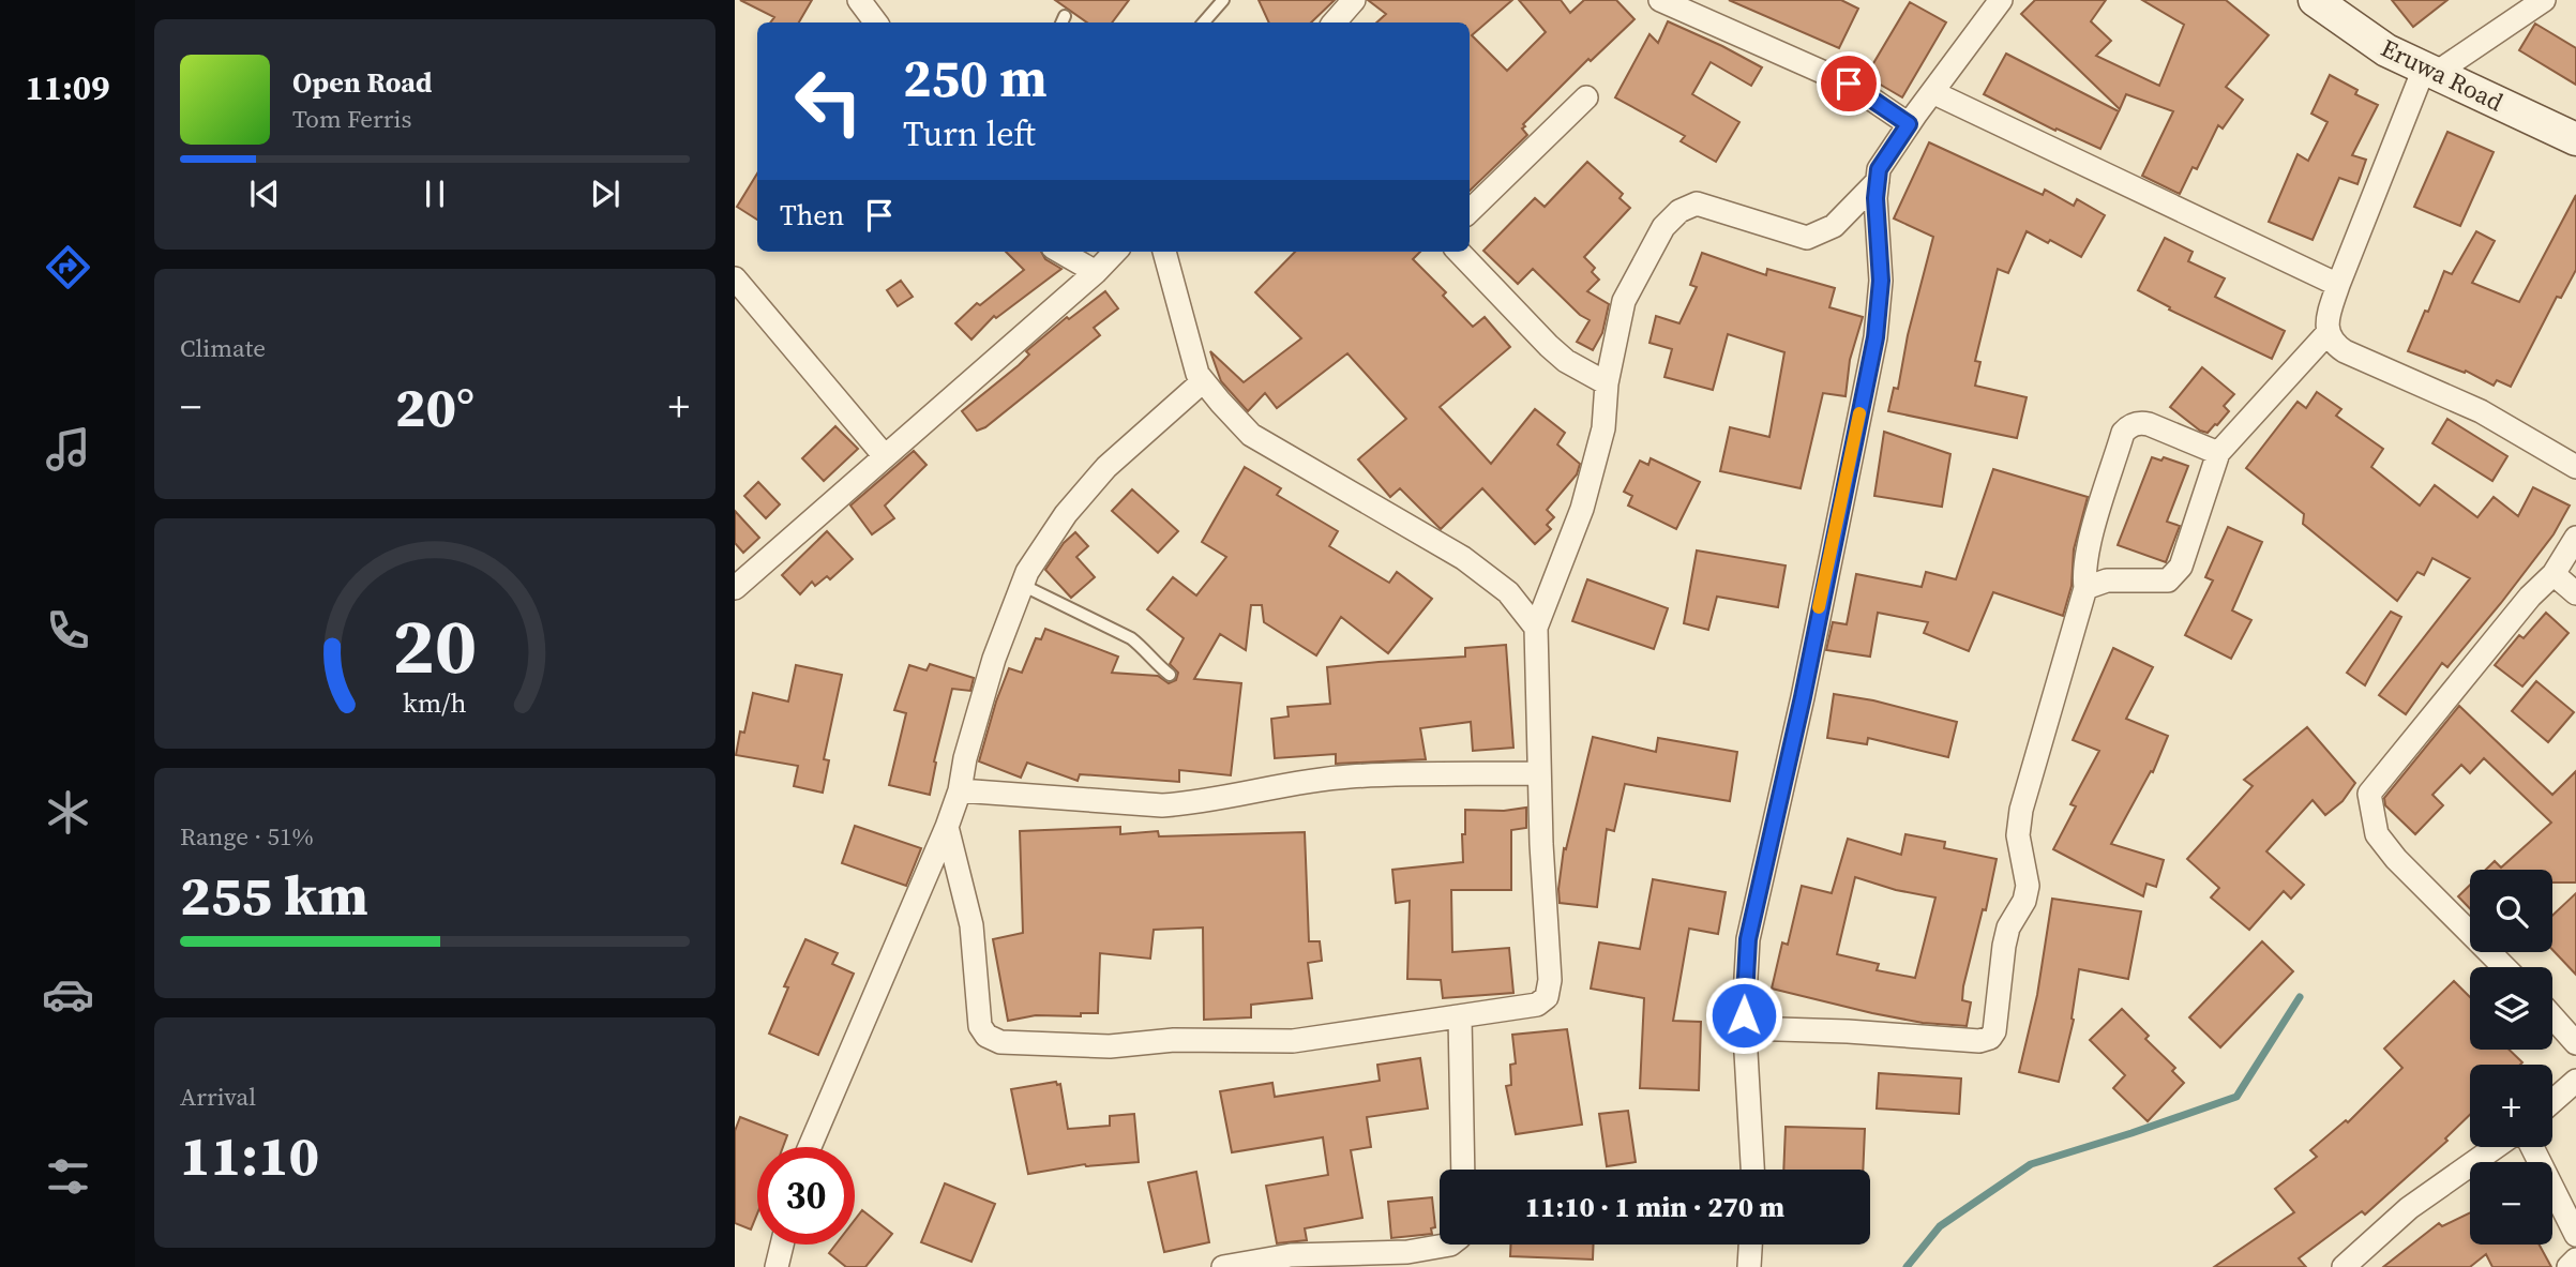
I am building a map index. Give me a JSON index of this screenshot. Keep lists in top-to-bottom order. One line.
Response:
{"streets":{"main road":["Eruwa Road"]},"page":{"tabs":"11:09","turn":["250 m","Turn left"],"song":["Open Road","Tom Ferris"],"then":"Then","tile":["Climate",["Range · 51%","255 km"],["Arrival","11:10"]],"heat":["−","20°","+"],"map_buttons":["+","−"],"limit":"30","trip":"11:10 · 1 min · 270 m","gauge":["20","km/h"]}}
